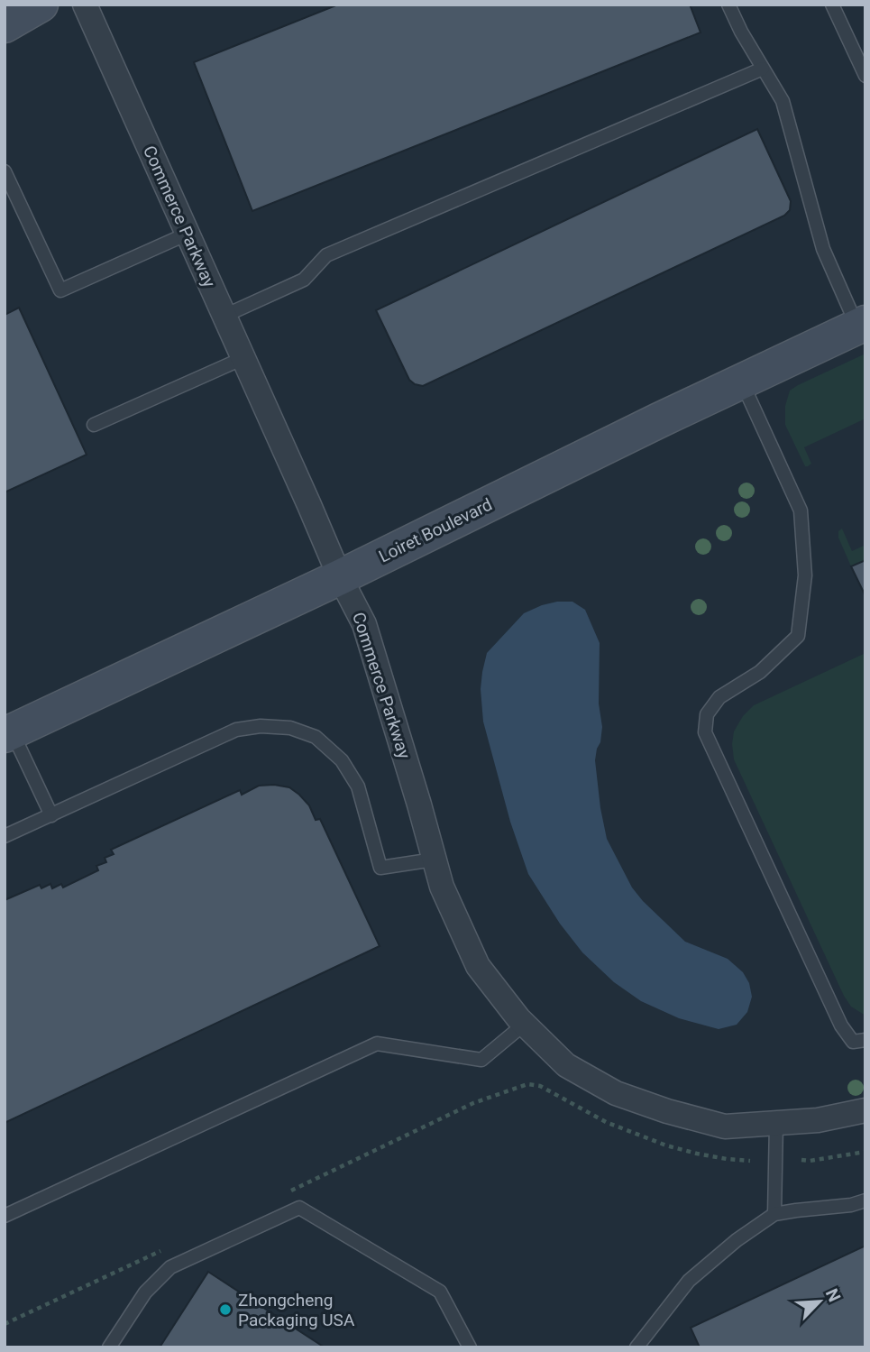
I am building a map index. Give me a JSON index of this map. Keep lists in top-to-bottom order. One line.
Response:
{"streets":{"street":["Commerce Parkway","Loiret Boulevard"]},"crossings":[["Commerce Parkway","Loiret Boulevard"]],"places":["Zhongcheng Packaging USA"],"north":"top right"}
